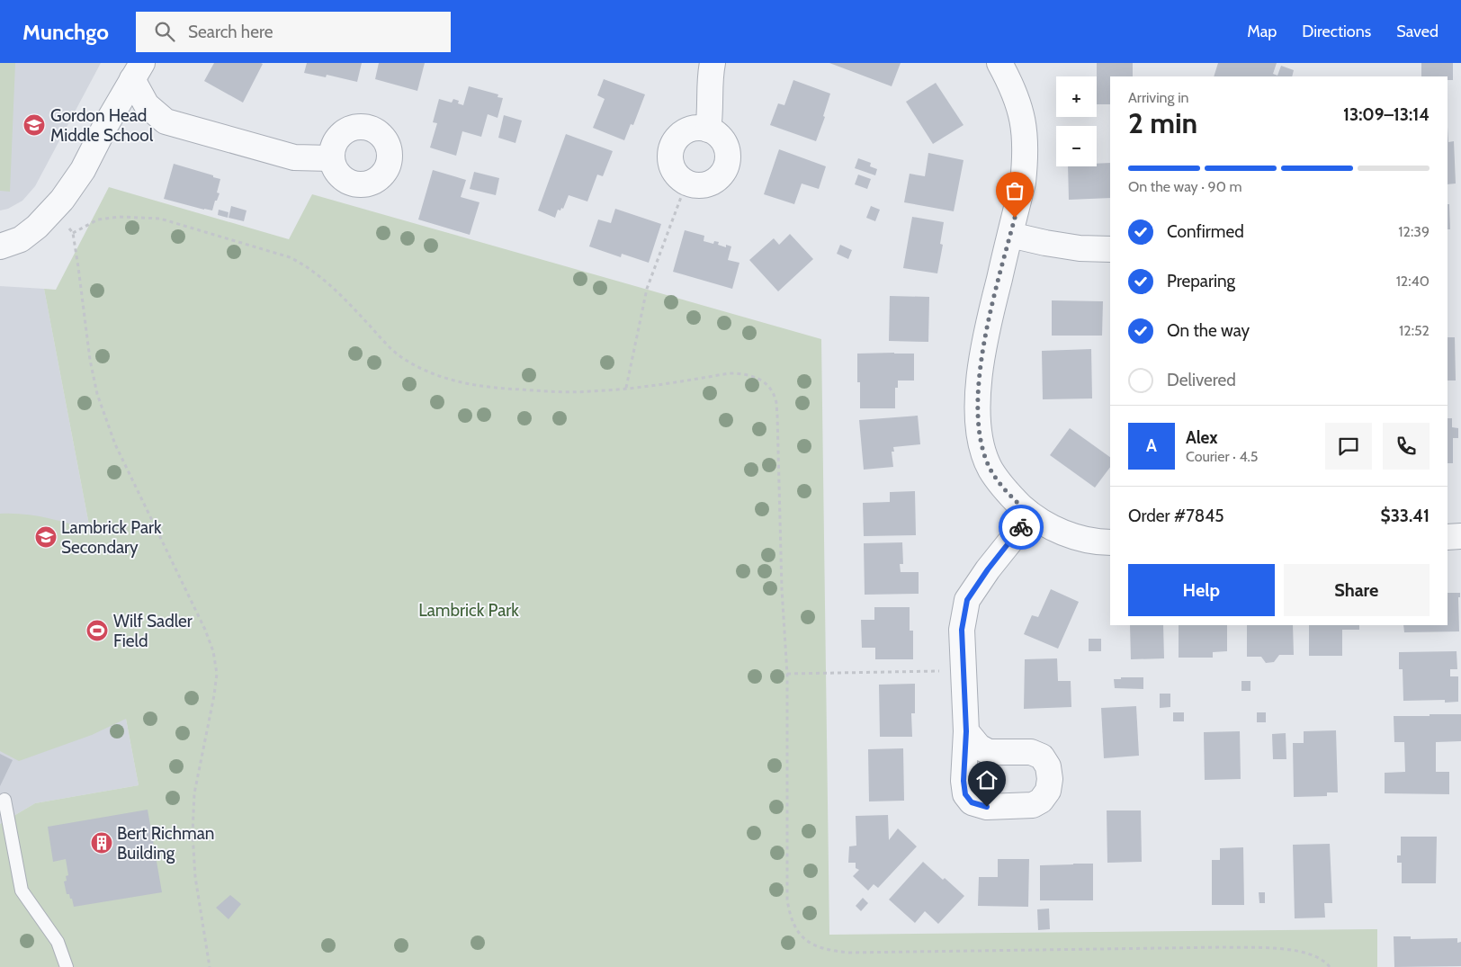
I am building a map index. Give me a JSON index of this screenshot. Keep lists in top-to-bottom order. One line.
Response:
{"parks":["Lambrick Park"],"places":{"school or university":["Gordon Head Middle School","Lambrick Park Secondary"],"sports":["Wilf Sadler Field"],"building":["Bert Richman Building"]},"page":{"header":"Munchgo","search":"Search here","nav":["Map","Directions","Saved"],"map_buttons":["+","−"],"heading":["2 min","Arriving in","13:09–13:14"],"panel":["Alex","Courier · 4.5","Order #7845","$33.41"],"bar":"On the way · 90 m","list":[["Confirmed","12:39"],["Preparing","12:40"],["On the way","12:52"],"Delivered"],"round":"A","buttons":["Help","Share"]}}
